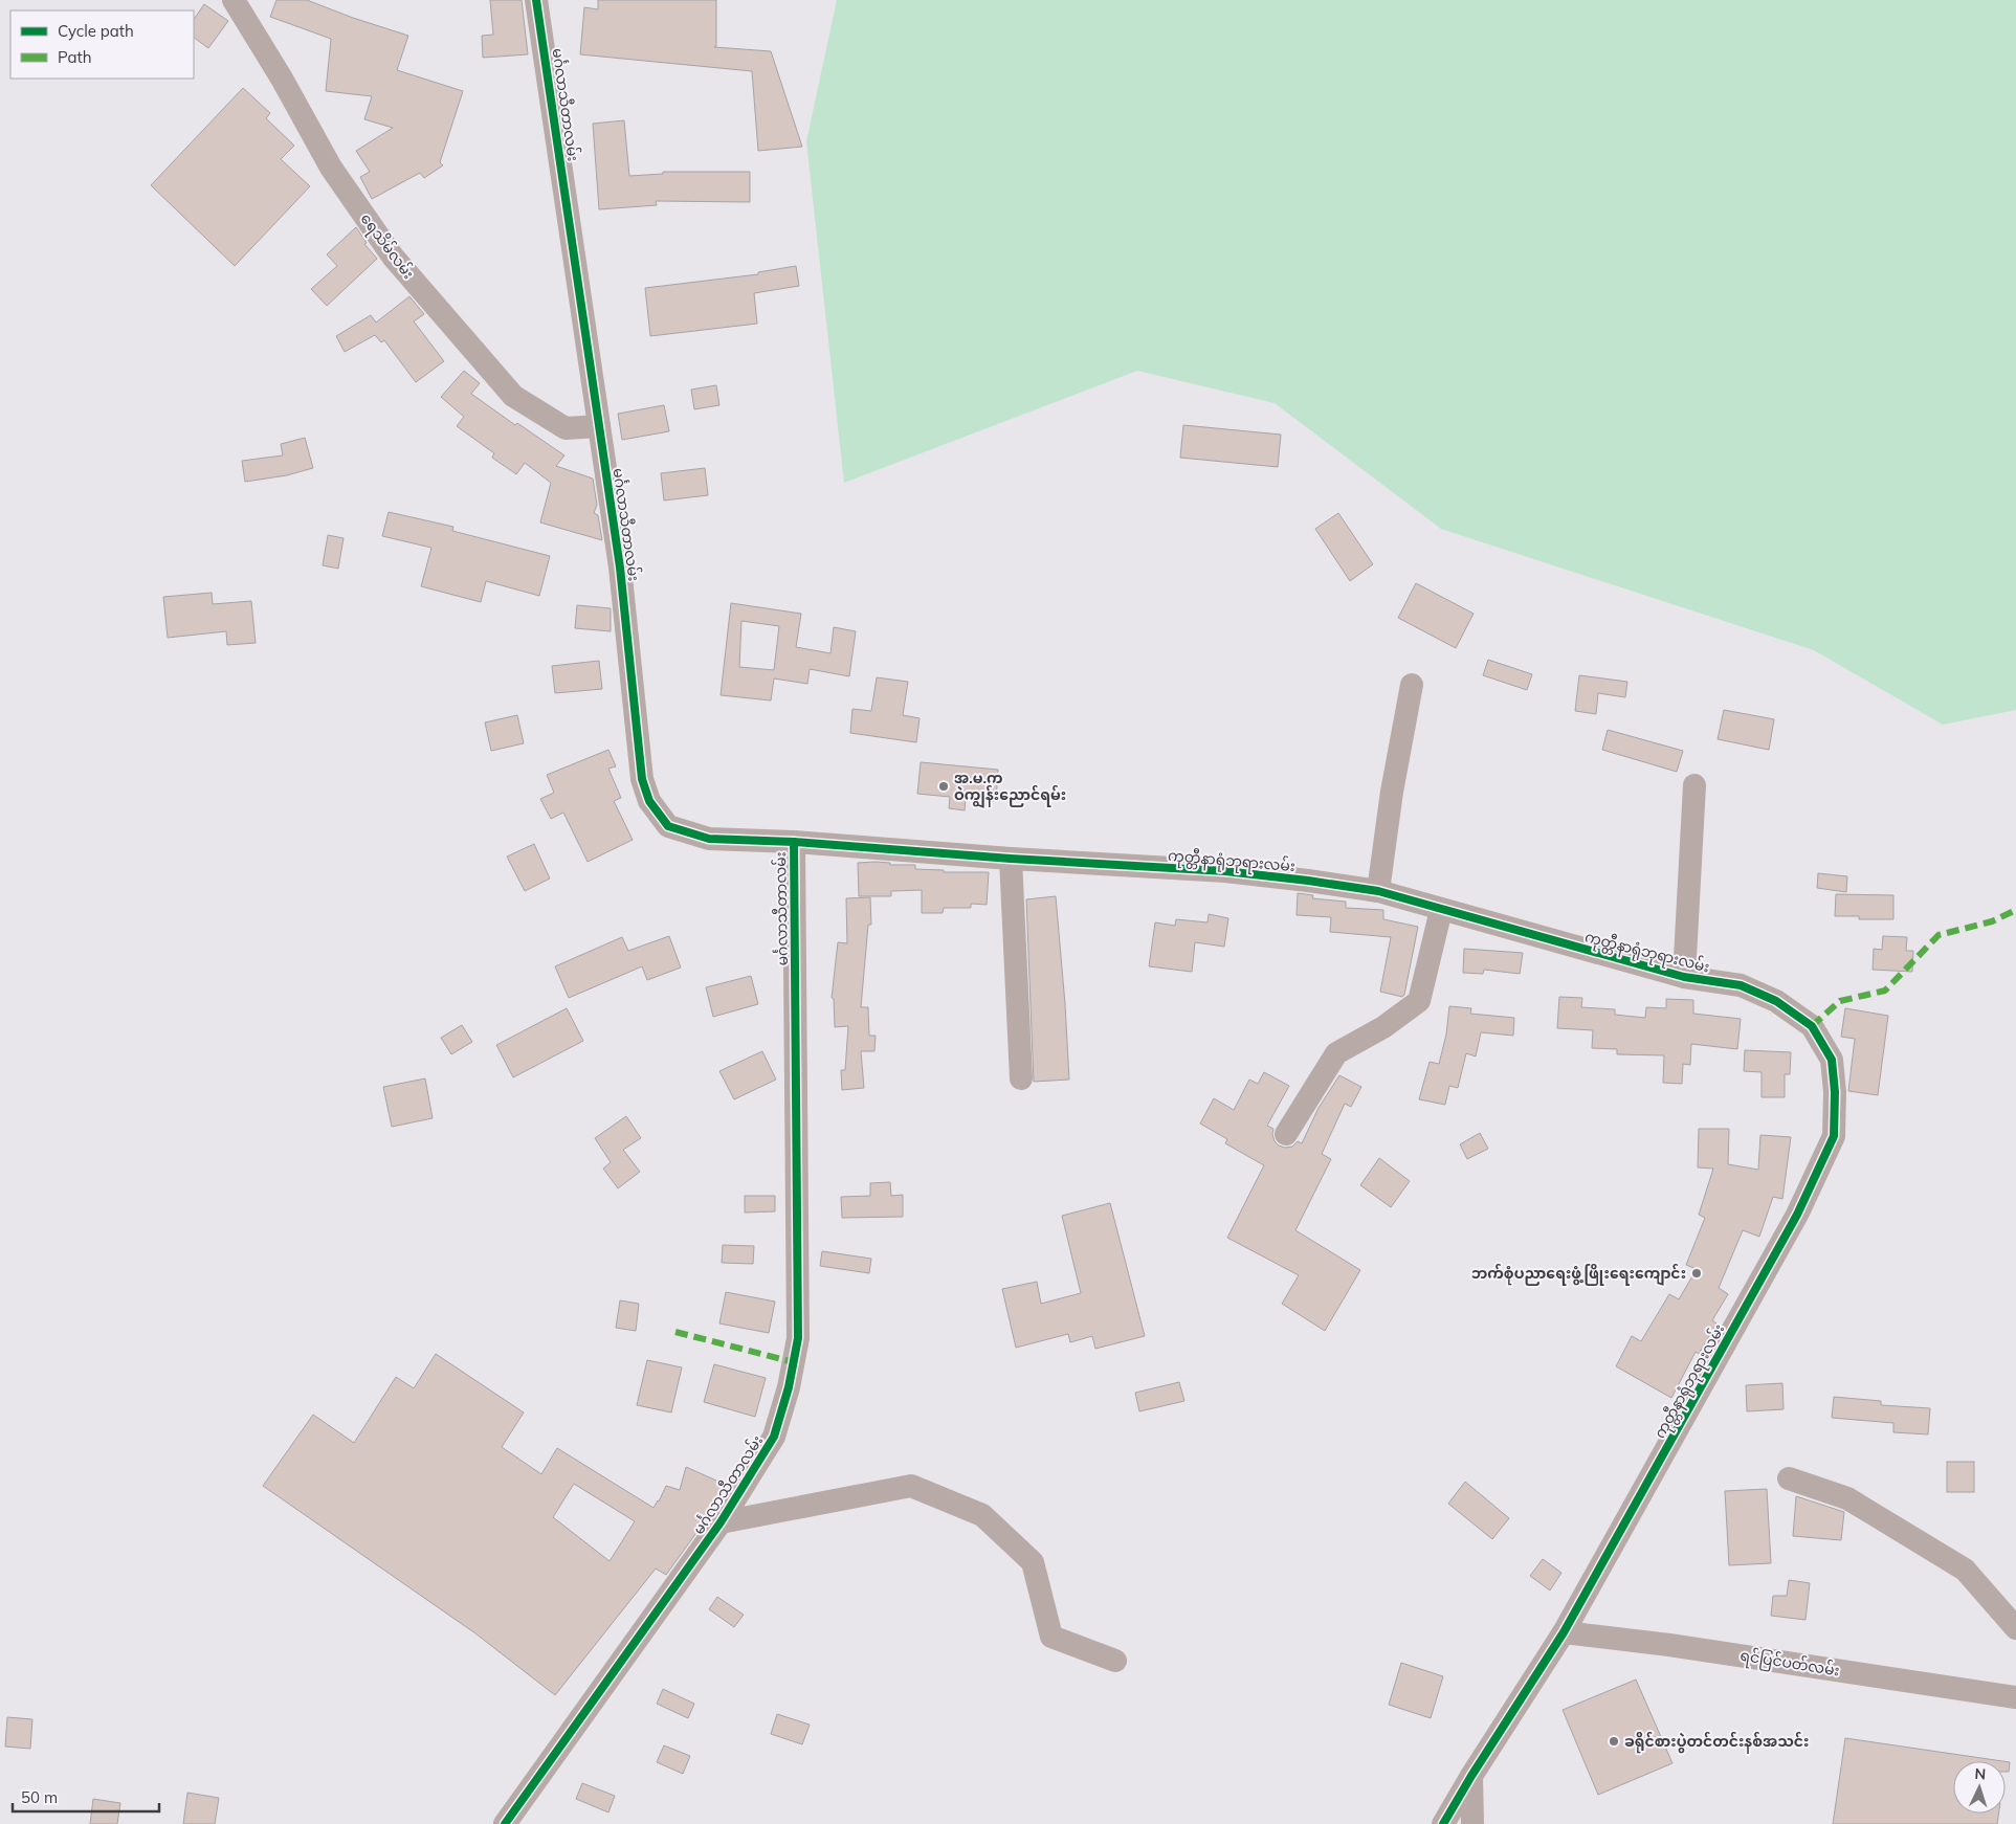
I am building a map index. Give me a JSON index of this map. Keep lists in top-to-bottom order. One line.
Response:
{"streets":{"street":["မင်္ဂလာသီတာလမ်း","ရေသိမ်လမ်း","ကုတ္တီနာရုံဘုရားလမ်း","ရင်ပြင်ပတ်လမ်း"]},"crossings":[["မင်္ဂလာသီတာလမ်း","ရေသိမ်လမ်း"],["မင်္ဂလာသီတာလမ်း","ကုတ္တီနာရုံဘုရားလမ်း"],["ကုတ္တီနာရုံဘုရားလမ်း","ရင်ပြင်ပတ်လမ်း"]],"places":["အ.မ.က ဝဲကျွန်းညောင်ရမ်း","ဘက်စုံပညာရေးဖွံ့ဖြိုးရေးကျောင်း","ခရိုင်စားပွဲတင်တင်းနစ်အသင်း"],"legend":["Cycle path","Path"],"scale_bar":"50 m","north":"top"}
